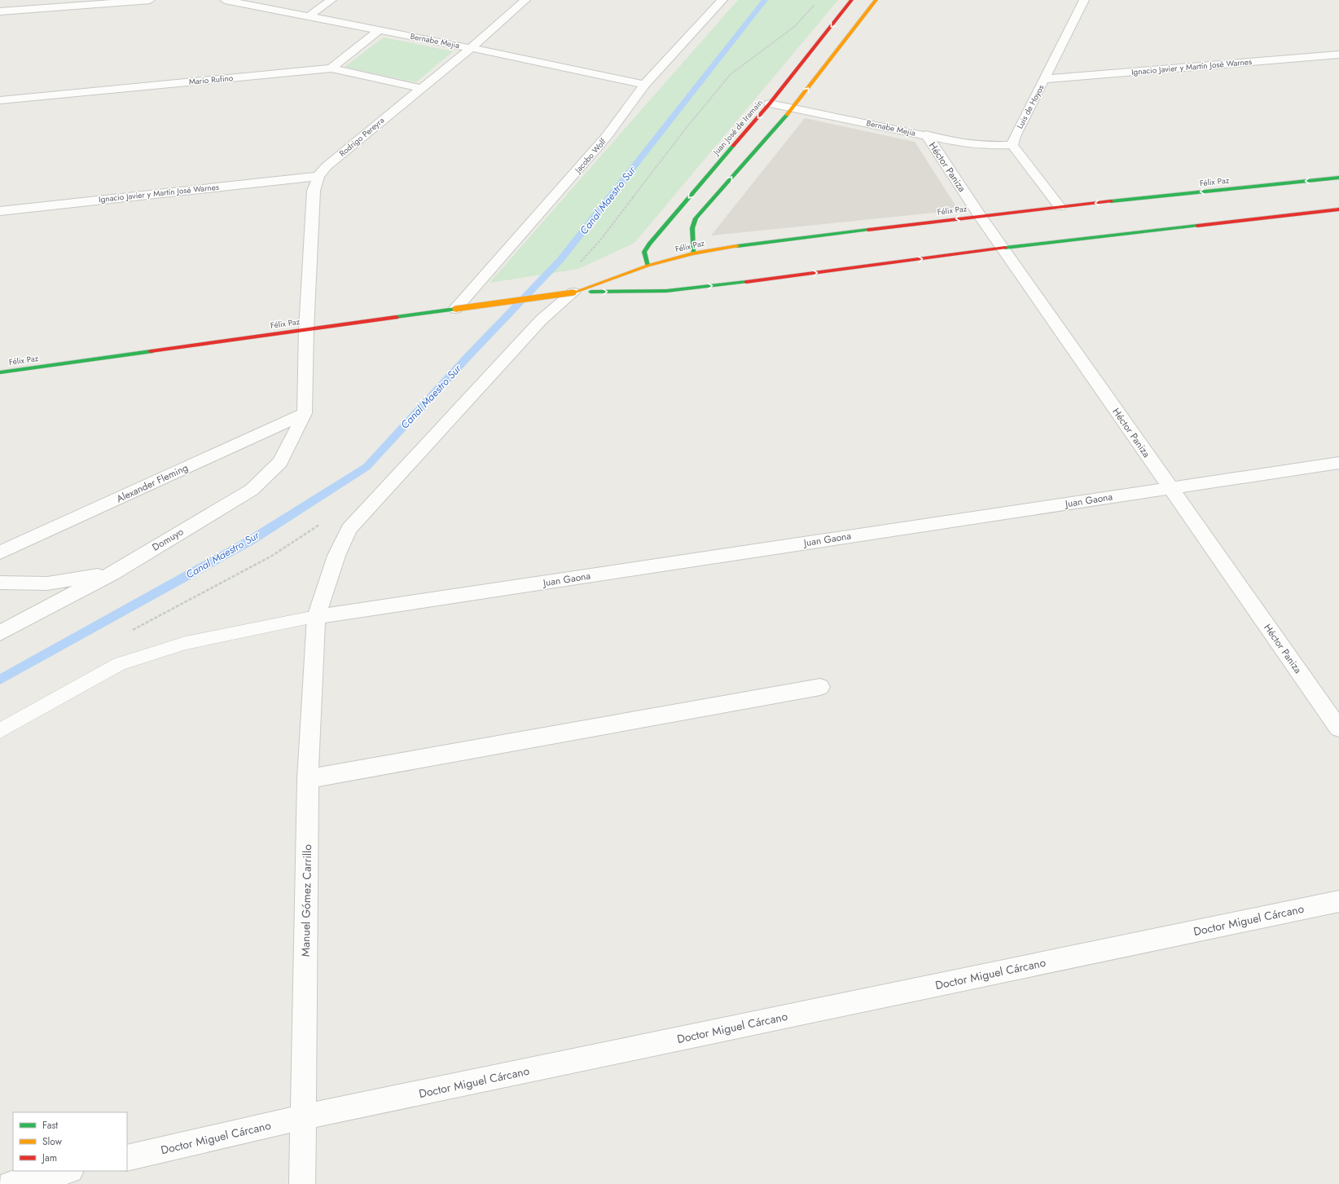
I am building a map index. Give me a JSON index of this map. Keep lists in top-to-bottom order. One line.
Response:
{"streets":{"main road":["Juan José de Iramain","Félix Paz"],"street":["Bernabe Mejia","Ignacio Javier y Martín José Warnes","Mario Rufino","Luis de Hoyos","Rodrigo Pereyra","Jacobo Wolf","Héctor Paniza","Alexander Fleming","Juan Gaona","Domuyo","Manuel Gómez Carrillo","Doctor Miguel Cárcano"]},"crossings":[["Bernabe Mejia","Luis de Hoyos"],["Bernabe Mejia","Juan José de Iramain"],["Bernabe Mejia","Rodrigo Pereyra"],["Bernabe Mejia","Jacobo Wolf"],["Bernabe Mejia","Héctor Paniza"],["Ignacio Javier y Martín José Warnes","Luis de Hoyos"],["Ignacio Javier y Martín José Warnes","Rodrigo Pereyra"],["Mario Rufino","Rodrigo Pereyra"],["Juan José de Iramain","Félix Paz"],["Rodrigo Pereyra","Félix Paz"],["Rodrigo Pereyra","Alexander Fleming"],["Rodrigo Pereyra","Domuyo"],["Jacobo Wolf","Félix Paz"],["Héctor Paniza","Félix Paz"],["Héctor Paniza","Juan Gaona"],["Félix Paz","Manuel Gómez Carrillo"],["Alexander Fleming","Domuyo"],["Juan Gaona","Manuel Gómez Carrillo"],["Manuel Gómez Carrillo","Doctor Miguel Cárcano"]],"water":["Canal Maestro Sur"],"legend":["Fast","Slow","Jam"]}
